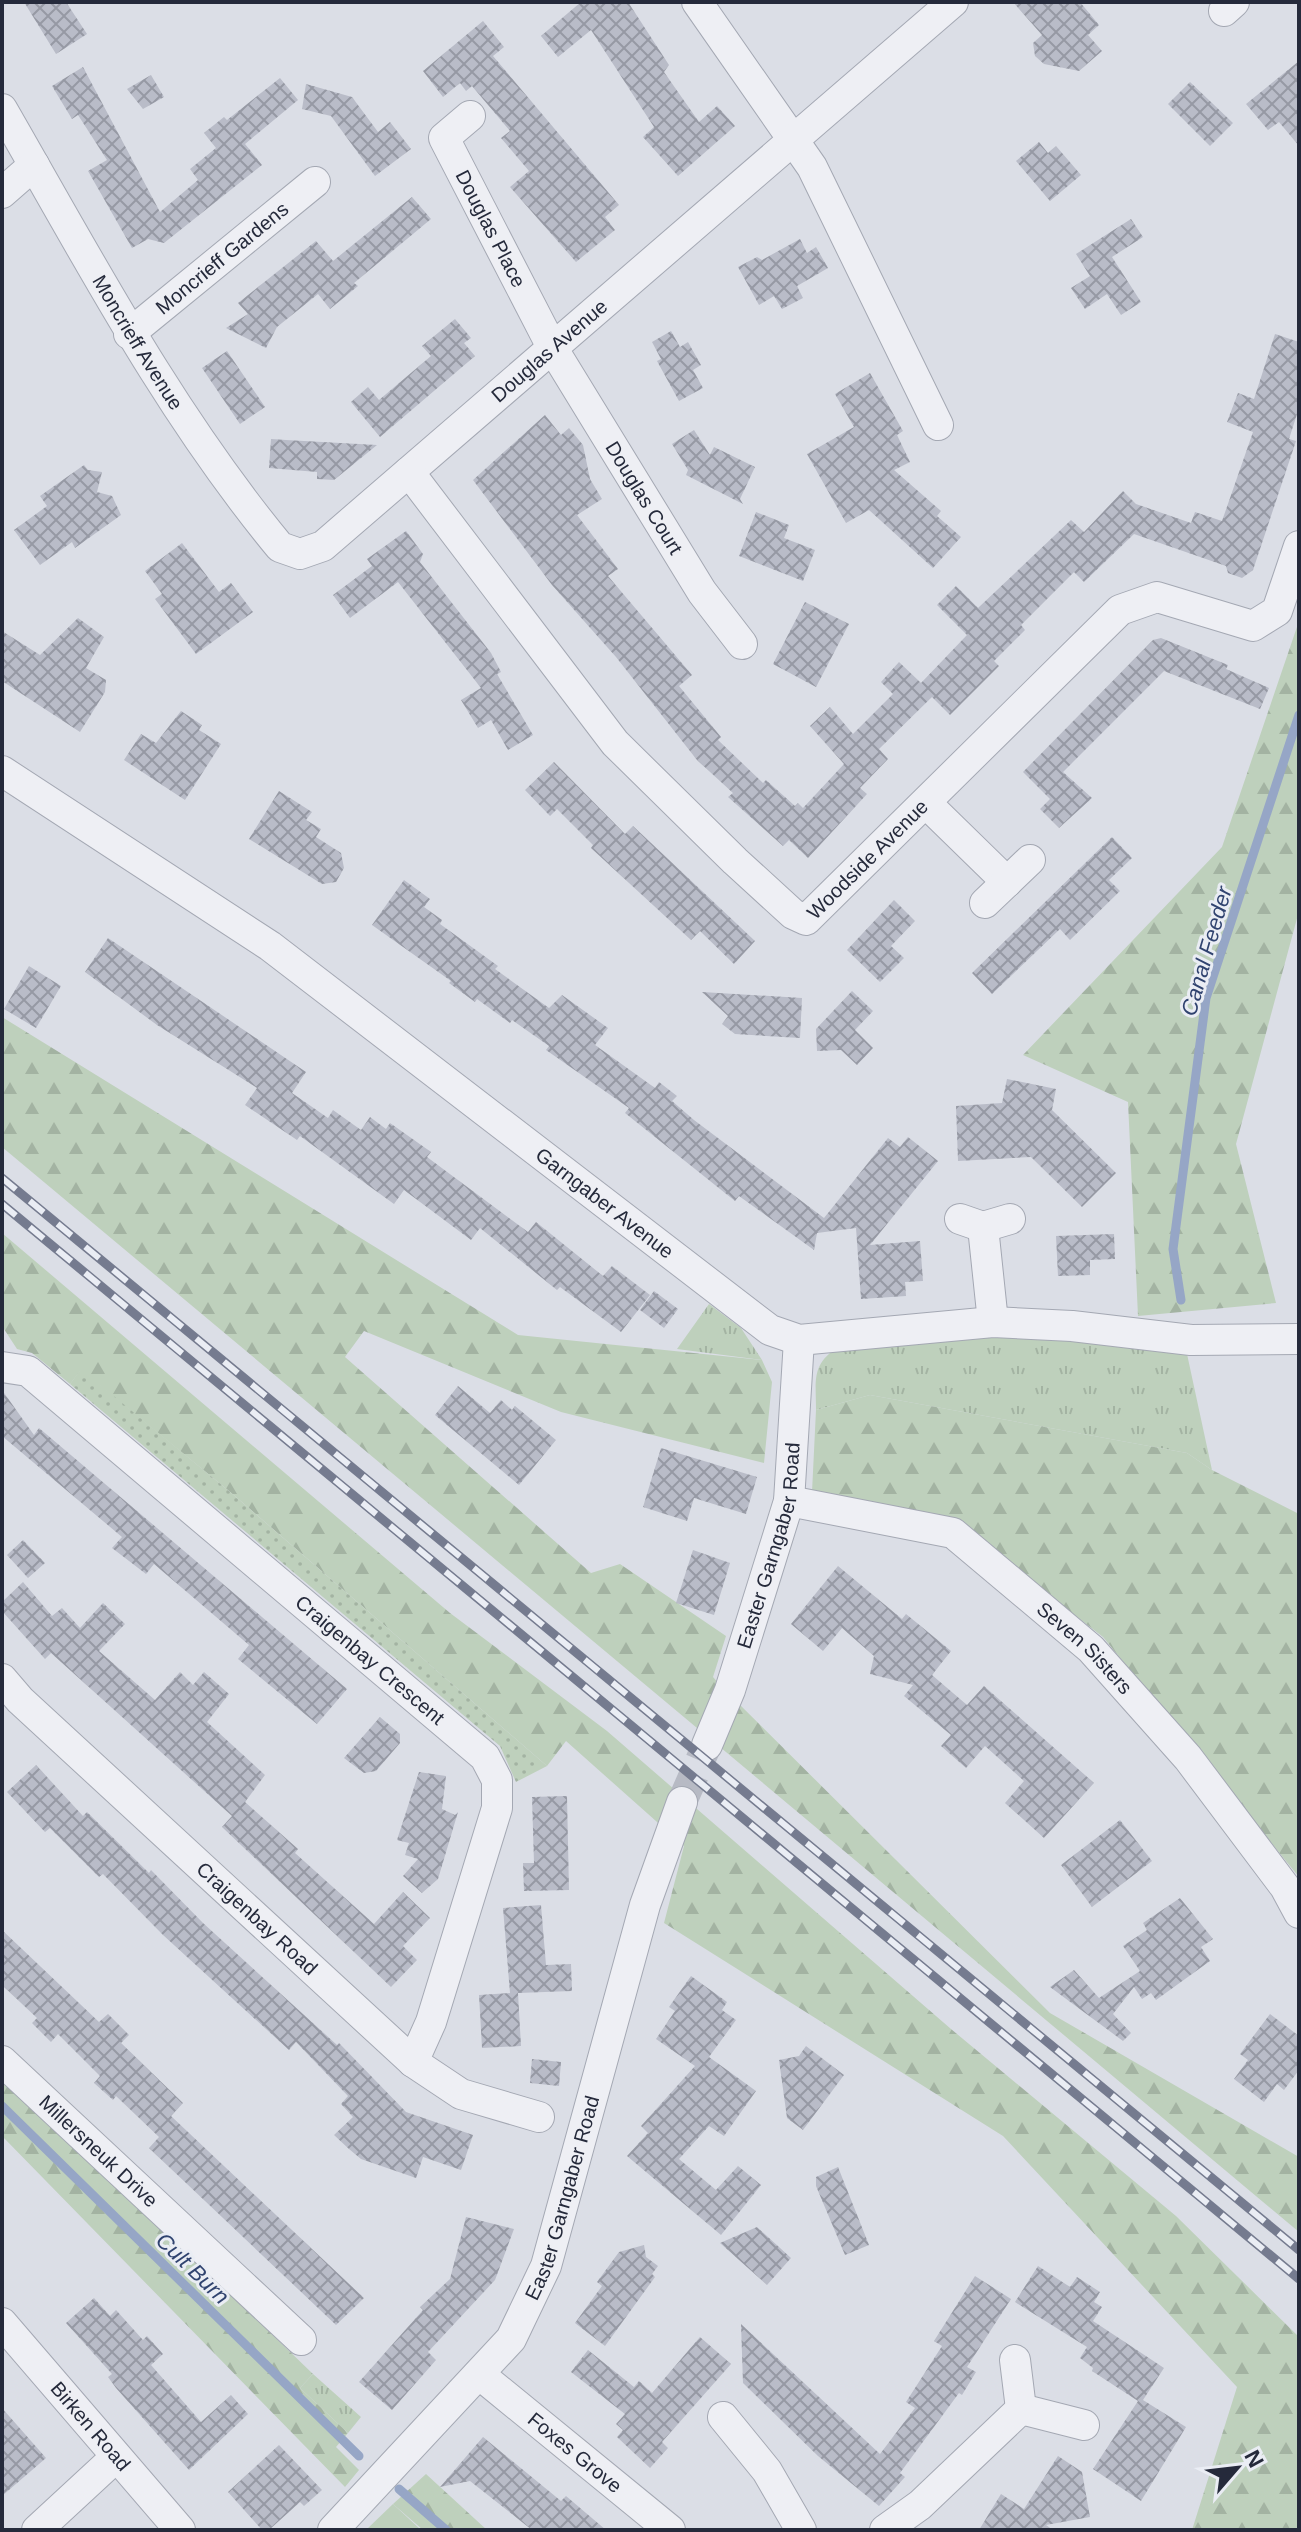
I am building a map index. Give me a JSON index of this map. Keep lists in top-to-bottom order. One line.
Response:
{"streets":{"street":["Douglas Place","Moncrieff Gardens","Moncrieff Avenue","Douglas Avenue","Douglas Court","Woodside Avenue","Garngaber Avenue","Easter Garngaber Road","Seven Sisters","Craigenbay Crescent","Craigenbay Road","Millersneuk Drive","Birken Road","Foxes Grove"]},"crossings":[["Douglas Place","Douglas Avenue"],["Douglas Place","Douglas Court"],["Moncrieff Gardens","Moncrieff Avenue"],["Moncrieff Avenue","Douglas Avenue"],["Douglas Avenue","Douglas Court"],["Douglas Avenue","Woodside Avenue"],["Garngaber Avenue","Easter Garngaber Road"],["Easter Garngaber Road","Seven Sisters"],["Easter Garngaber Road","Foxes Grove"],["Craigenbay Crescent","Craigenbay Road"]],"water":["Canal Feeder","Cult Burn"],"north":"top right"}
